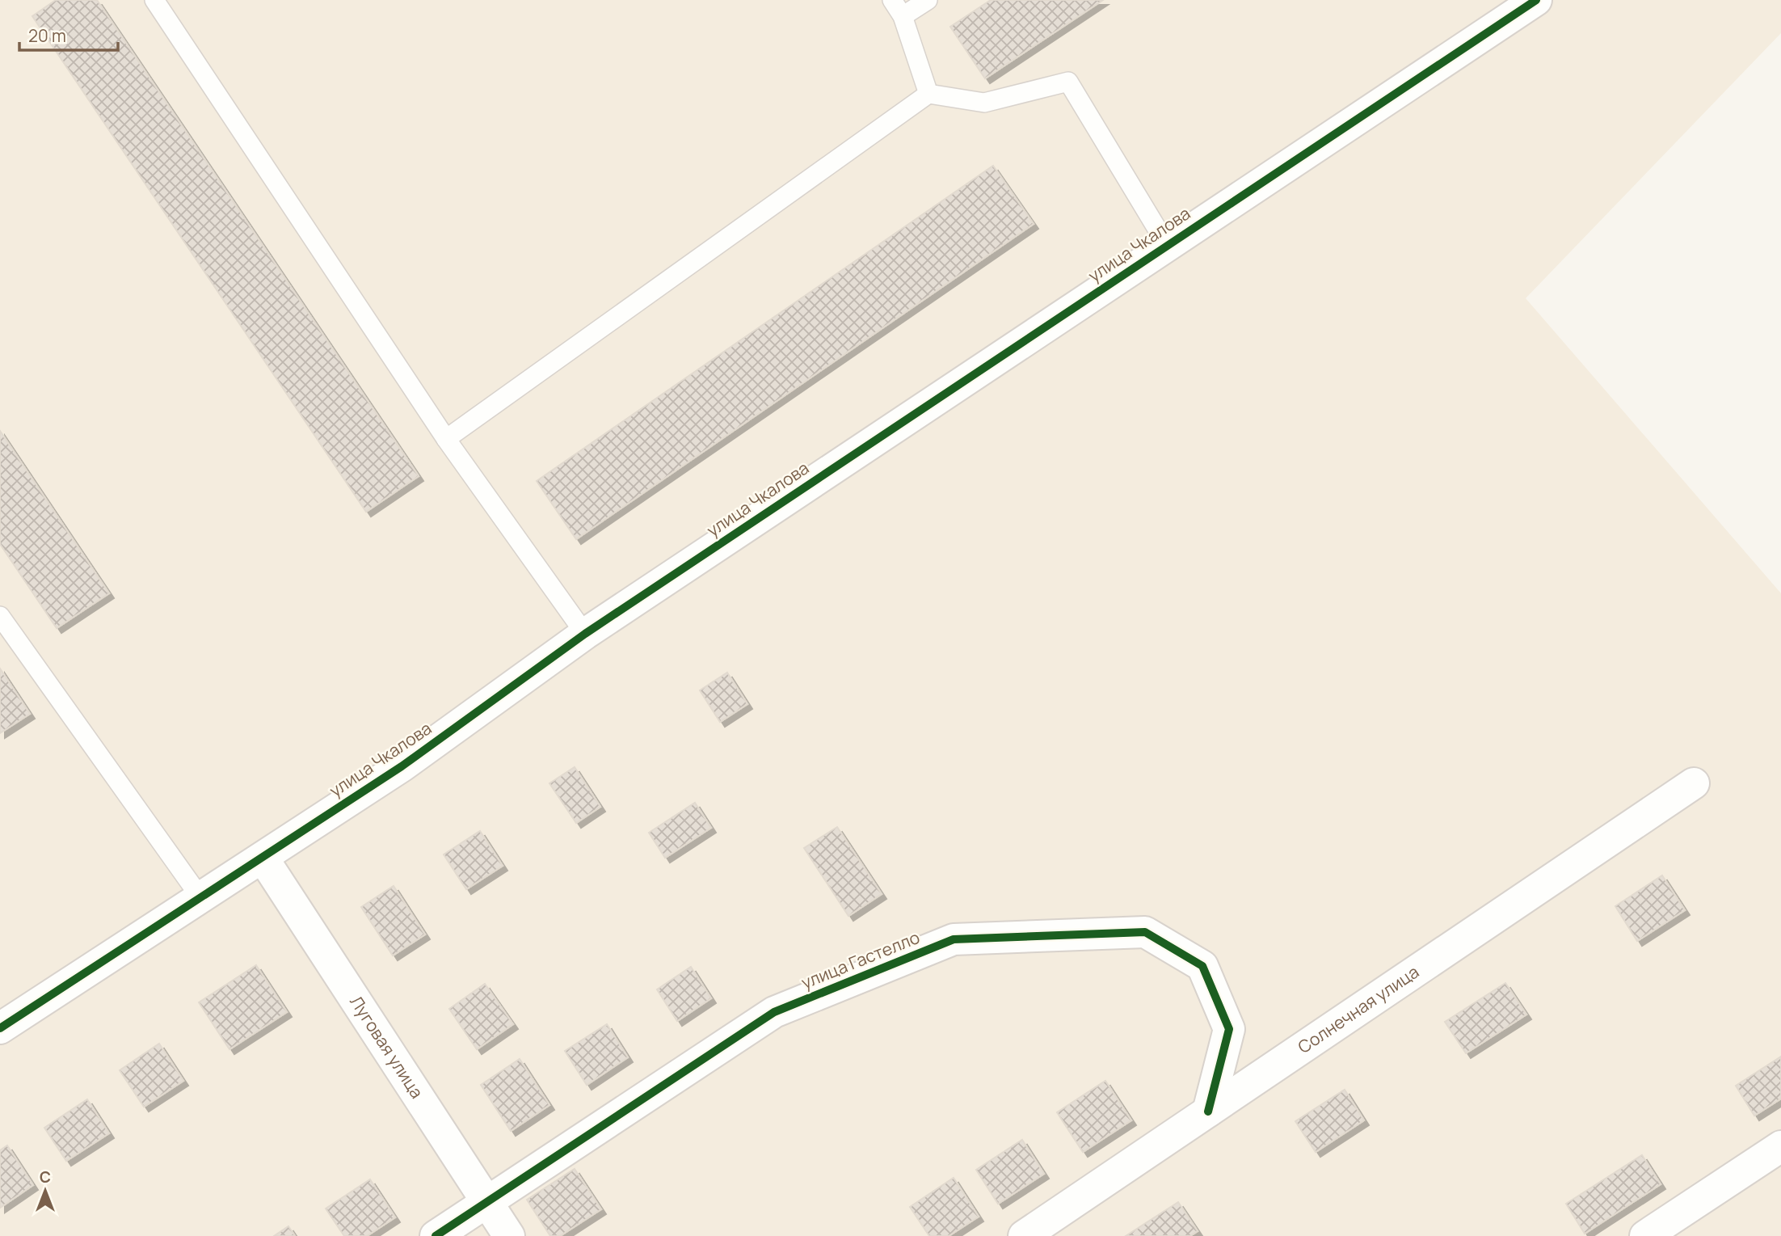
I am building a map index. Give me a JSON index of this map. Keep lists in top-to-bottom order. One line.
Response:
{"streets":{"street":["улица Чкалова","улица Гастелло","Солнечная улица","Луговая улица"]},"crossings":[["улица Чкалова","Луговая улица"],["улица Гастелло","Солнечная улица"],["улица Гастелло","Луговая улица"]],"scale_bar":"20 m","north":"top"}
